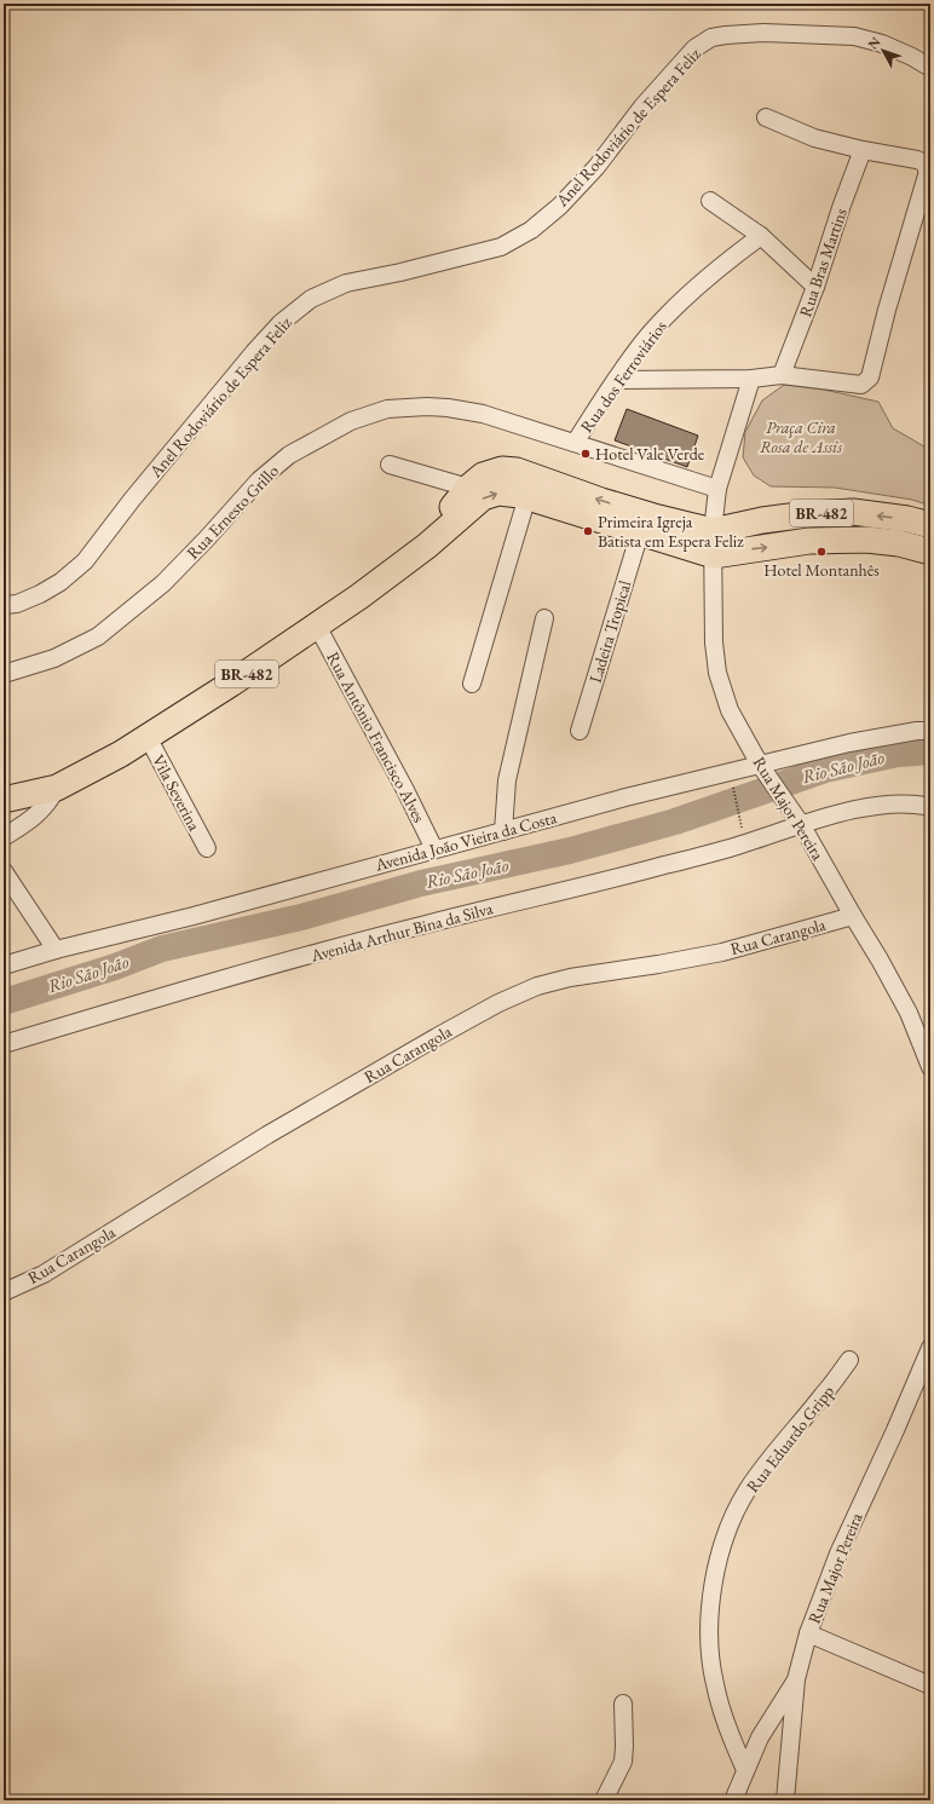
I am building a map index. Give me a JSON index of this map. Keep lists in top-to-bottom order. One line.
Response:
{"streets":{"highway":["BR-482"],"street":["Anel Rodoviário de Espera Feliz","Rua Bras Martins","Rua dos Ferroviários","Rua Ernesto Grillo","Ladeira Tropical","Rua Antônio Francisco Alves","Vila Severina","Rua Major Pereira","Avenida João Vieira da Costa","Avenida Arthur Bina da Silva","Rua Carangola","Rua Eduardo Gripp"]},"crossings":[["Rua dos Ferroviários","Rua Ernesto Grillo"],["BR-482","Ladeira Tropical"],["BR-482","Rua Antônio Francisco Alves"],["BR-482","Vila Severina"],["BR-482","Rua Major Pereira"],["Rua Antônio Francisco Alves","Avenida João Vieira da Costa"],["Rua Major Pereira","Avenida João Vieira da Costa"],["Rua Major Pereira","Avenida Arthur Bina da Silva"],["Rua Major Pereira","Rua Carangola"]],"water":["Rio São João"],"parks":["Praça Cira Rosa de Assis"],"places":["Hotel Vale Verde","Primeira Igreja Batista em Espera Feliz","Hotel Montanhês"],"north":"top left"}
